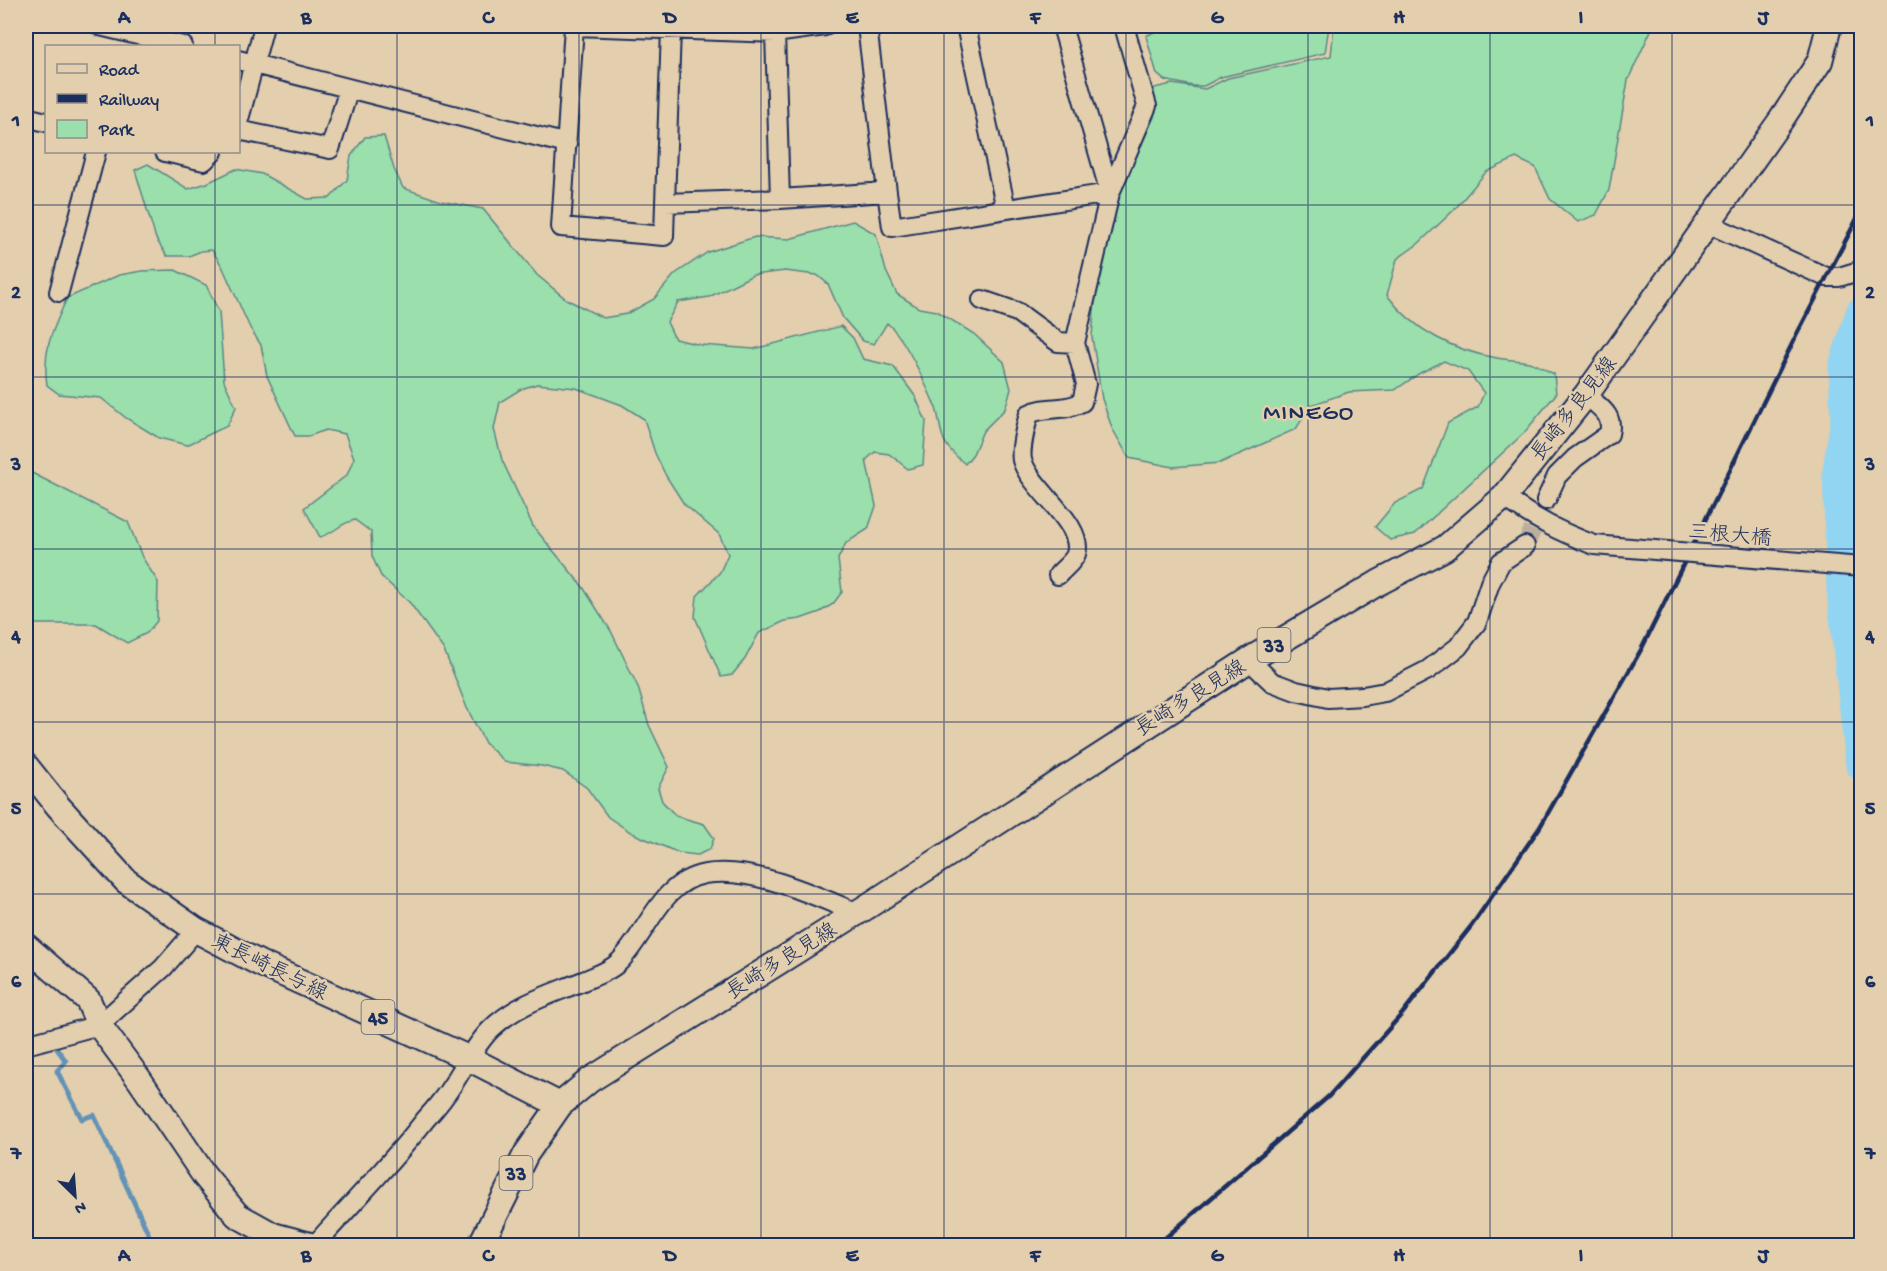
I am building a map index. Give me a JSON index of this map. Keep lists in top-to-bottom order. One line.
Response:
{"streets":{"main road":["長崎多良見線","33","東長崎長与線","45"],"street":["三根大橋"]},"crossings":[["長崎多良見線","三根大橋"],["長崎多良見線","東長崎長与線"]],"districts":["MINEGO"],"legend":["Road","Railway","Park"],"north":"bottom right","grid":{"columns":["A","B","C","D","E","F","G","H","I","J"],"rows":["1","2","3","4","5","6","7"]}}
